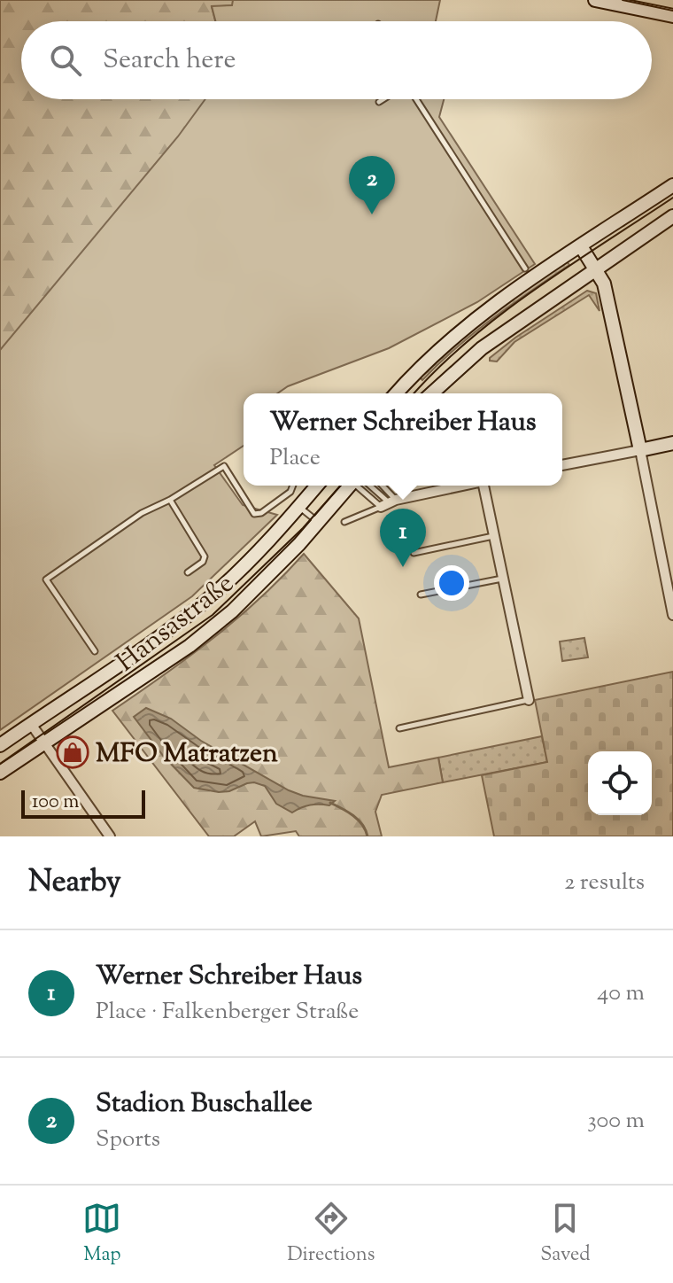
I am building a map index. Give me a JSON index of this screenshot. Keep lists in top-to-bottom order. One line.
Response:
{"streets":{"main road":["Hansastraße"]},"places":{"shop":["MFO Matratzen"]},"scale_bar":"100 m","page":{"search":"Search here","pins":["2","1"],"popup":["Werner Schreiber Haus","Place"],"scale":"100 m","heading":["Nearby","2 results"],"list":[{"mark":"1","name":"Werner Schreiber Haus","note":"Place · Falkenberger Straße","value":"40 m"},{"mark":"2","name":"Stadion Buschallee","note":"Sports","value":"300 m"}],"nav":["Map","Directions","Saved"]}}
